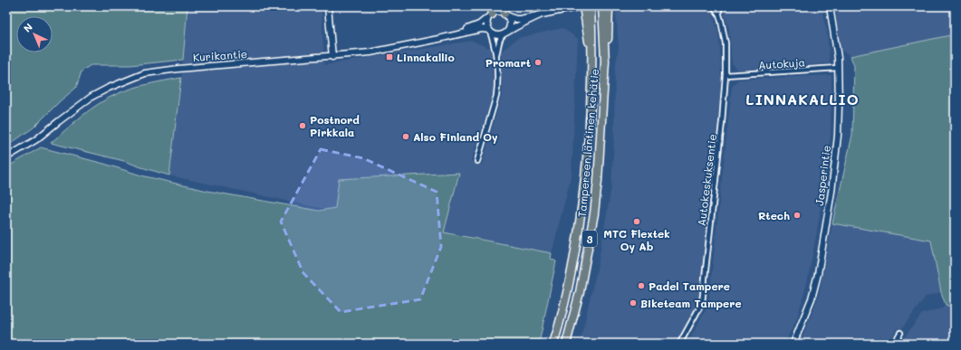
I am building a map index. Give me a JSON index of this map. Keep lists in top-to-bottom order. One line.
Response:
{"streets":{"highway":["Tampereen läntinen kehätie","3"],"main road":["Kurikantie","Jasperintie"],"street":["Autokuja","Autokeskuksentie"]},"crossings":[["Autokuja","Jasperintie"],["Autokuja","Autokeskuksentie"]],"districts":["LINNAKALLIO"],"places":{"transit":["Linnakallio"],"other":["Promart","Postnord Pirkkala","Also Finland Oy","Rtech","MTC Flextek Oy Ab","Padel Tampere","Biketeam Tampere"]},"north":"top left"}
